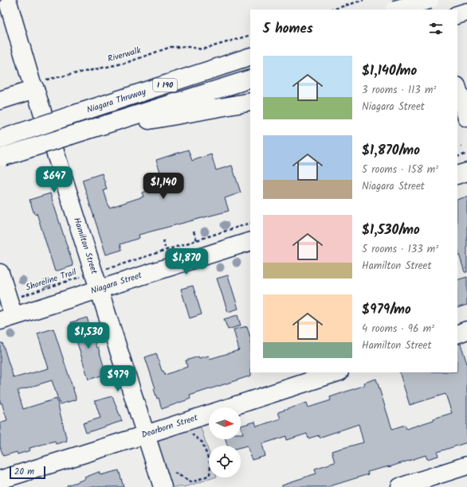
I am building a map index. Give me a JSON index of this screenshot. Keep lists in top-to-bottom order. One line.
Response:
{"streets":{"main road":["I 190","Niagara Thruway","Hamilton Street","Niagara Street","Dearborn Street"],"path":["Riverwalk","Shoreline Trail"]},"crossings":[["Riverwalk","Hamilton Street"],["Hamilton Street","Shoreline Trail"],["Hamilton Street","Niagara Street"],["Hamilton Street","Dearborn Street"]],"scale_bar":"20 m","north":"right","page":{"heading":"5 homes","list":[{"name":"$1,140/mo","note":"3 rooms · 113 m² · Niagara Street"},{"name":"$1,870/mo","note":"5 rooms · 158 m² · Niagara Street"},{"name":"$1,530/mo","note":"5 rooms · 133 m² · Hamilton Street"},{"name":"$979/mo","note":"4 rooms · 96 m² · Hamilton Street"}],"price":["$647","$1,140","$1,870","$1,530","$979"],"scale":"20 m"}}
